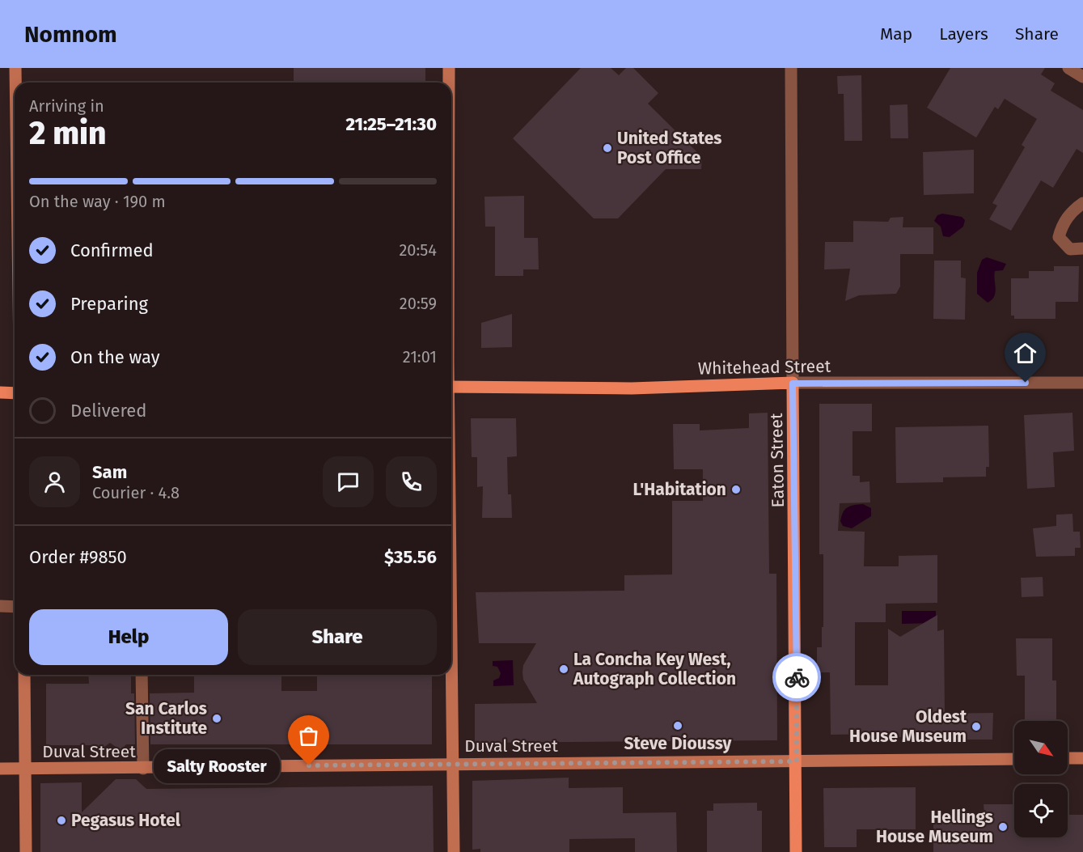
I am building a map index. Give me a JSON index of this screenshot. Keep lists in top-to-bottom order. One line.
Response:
{"streets":{"main road":["Whitehead Street","Eaton Street"],"street":["Duval Street"]},"crossings":[["Whitehead Street","Eaton Street"],["Eaton Street","Duval Street"]],"places":["United States Post Office","L'Habitation","La Concha Key West, Autograph Collection","San Carlos Institute","Steve Dioussy","Oldest House Museum","Salty Rooster","Pegasus Hotel","Hellings House Museum"],"north":"bottom right","page":{"header":"Nomnom","nav":["Map","Layers","Share"],"heading":["2 min","Arriving in","21:25–21:30"],"panel":["Sam","Courier · 4.8","Order #9850","$35.56"],"bar":"On the way · 190 m","list":[["Confirmed","20:54"],["Preparing","20:59"],["On the way","21:01"],"Delivered"],"buttons":["Help","Share"],"bubble":"Salty Rooster"}}
